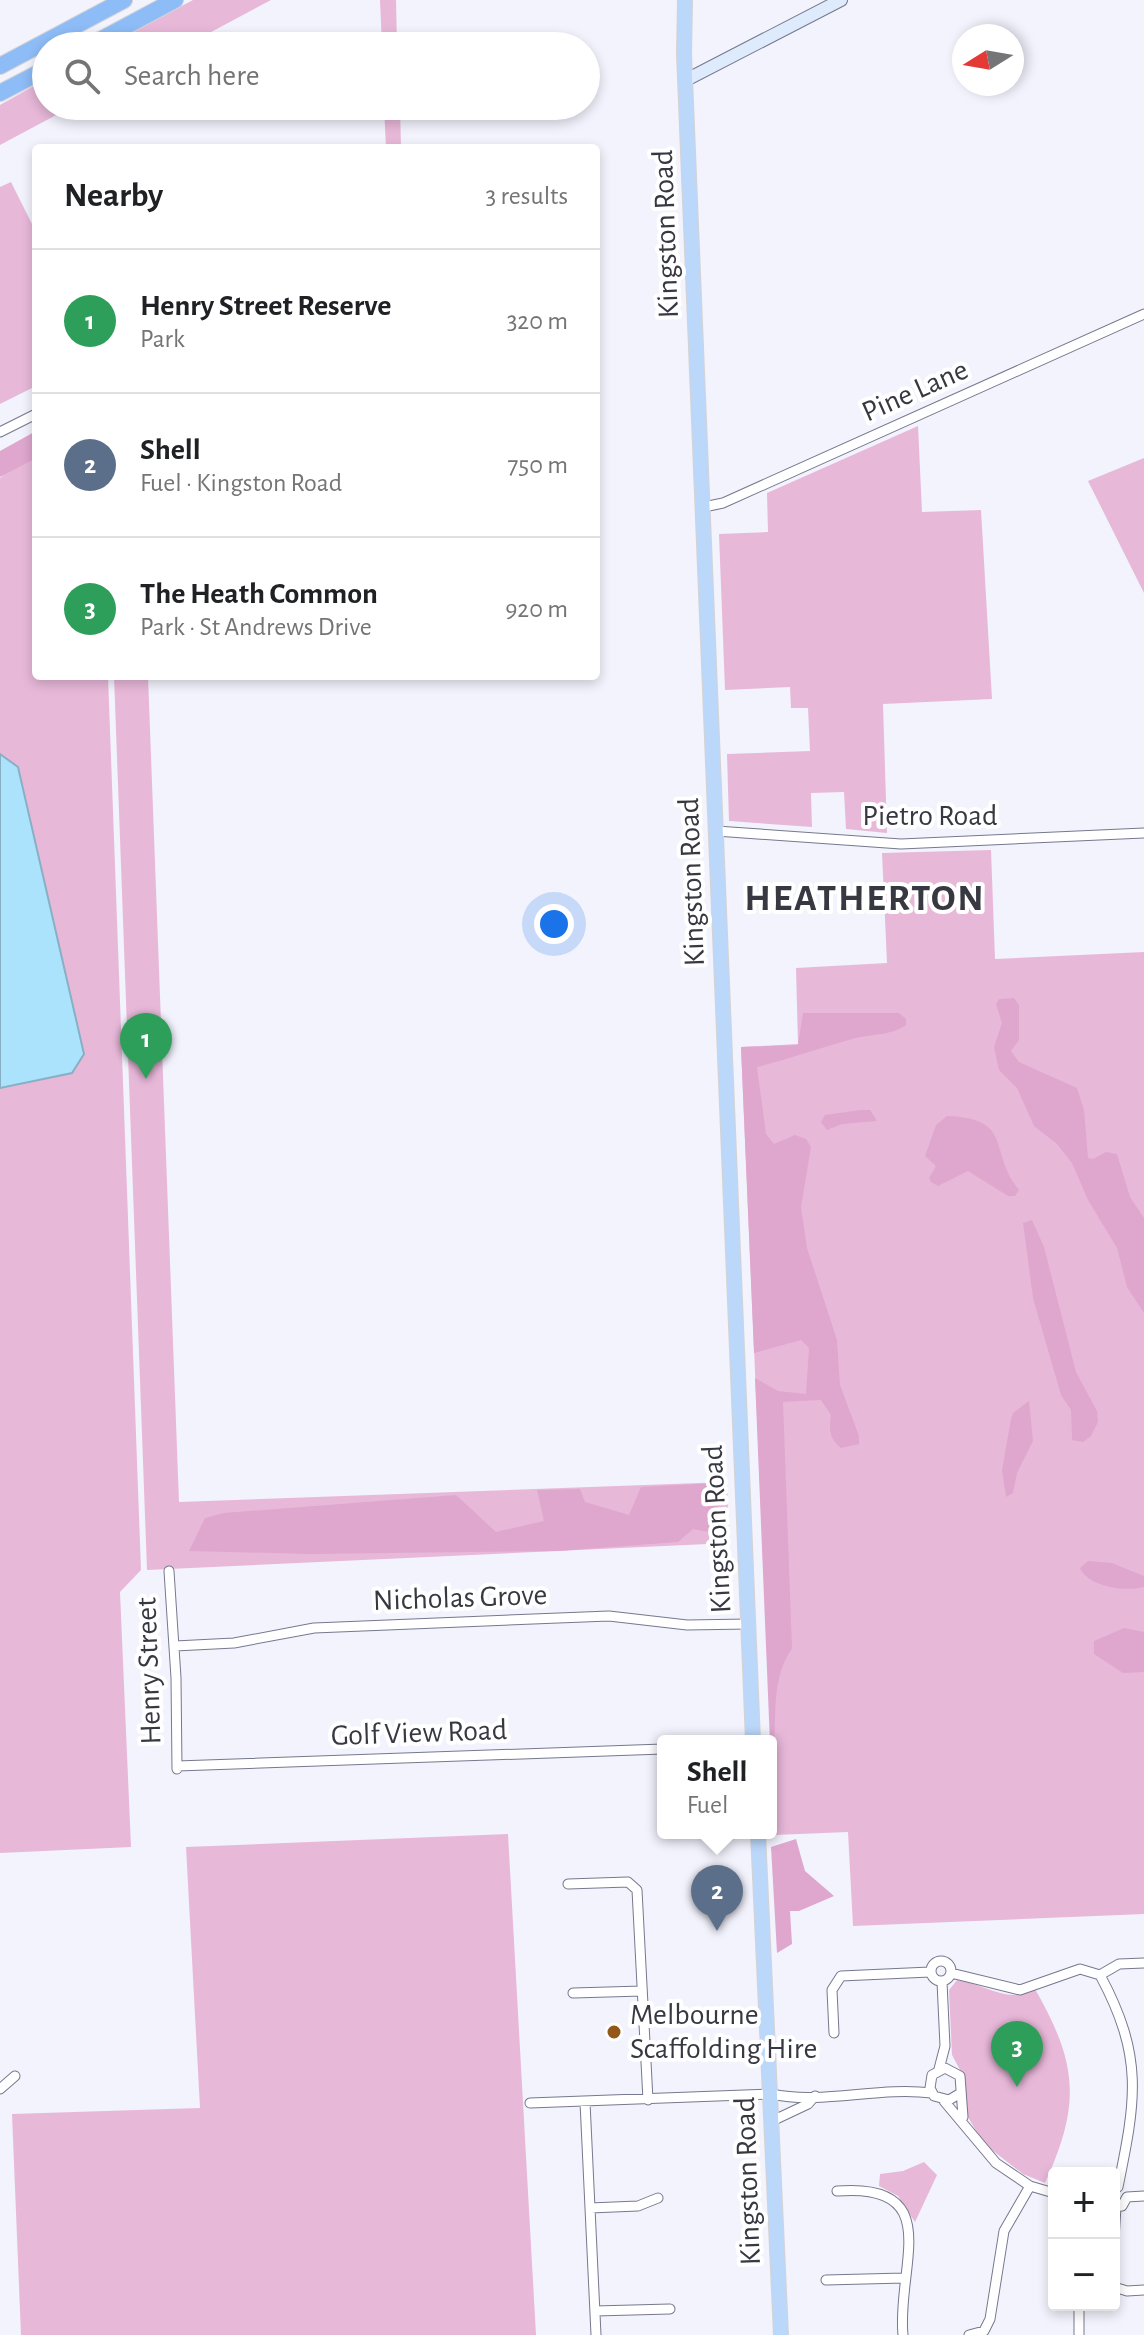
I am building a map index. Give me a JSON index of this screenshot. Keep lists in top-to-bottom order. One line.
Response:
{"streets":{"main road":["Kingston Road"],"street":["Pine Lane","Pietro Road","Nicholas Grove","Henry Street","Golf View Road"]},"crossings":[["Kingston Road","Pine Lane"],["Kingston Road","Pietro Road"],["Kingston Road","Nicholas Grove"],["Nicholas Grove","Henry Street"],["Henry Street","Golf View Road"]],"districts":["HEATHERTON"],"places":["Melbourne Scaffolding Hire"],"north":"left","page":{"search":"Search here","heading":["Nearby","3 results"],"list":[{"mark":"1","name":"Henry Street Reserve","note":"Park","value":"320 m"},{"mark":"2","name":"Shell","note":"Fuel · Kingston Road","value":"750 m"},{"mark":"3","name":"The Heath Common","note":"Park · St Andrews Drive","value":"920 m"}],"pins":["1","2","3"],"popup":["Shell","Fuel"],"map_buttons":["+","−"]}}
